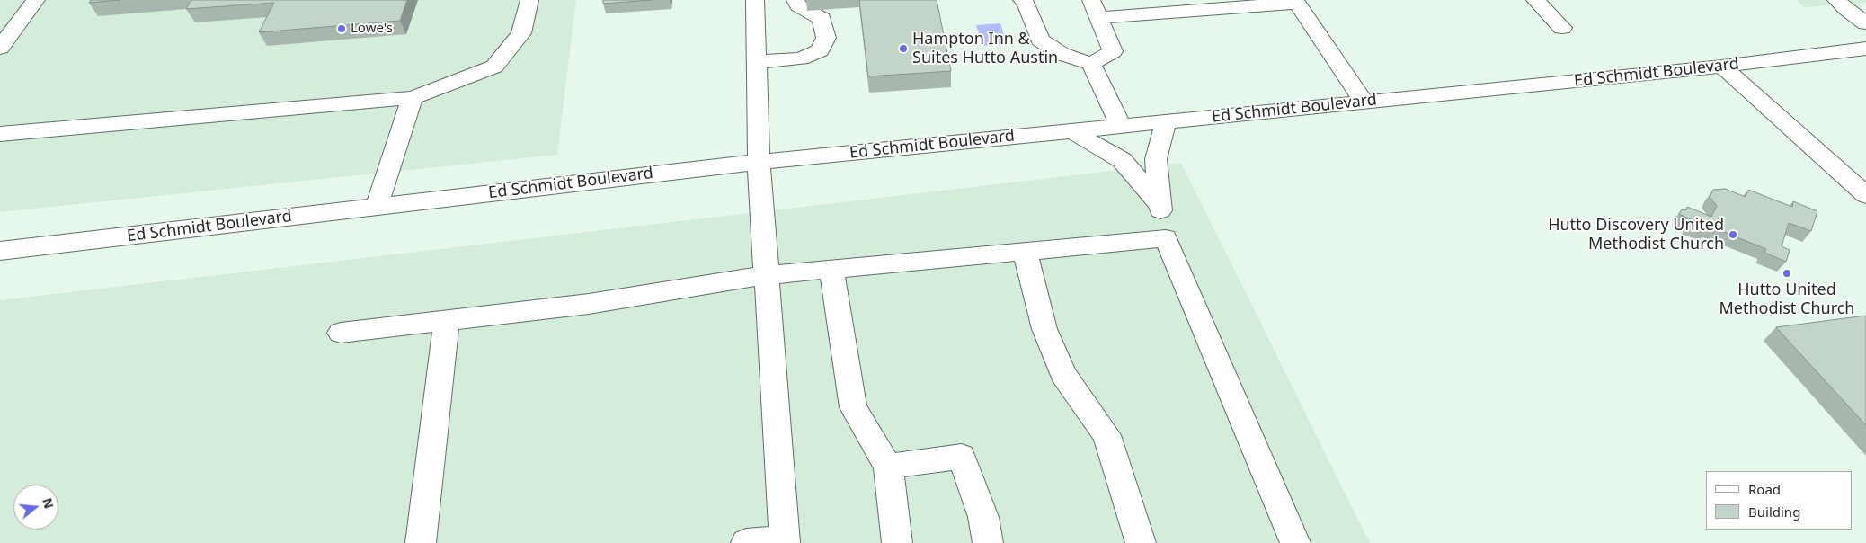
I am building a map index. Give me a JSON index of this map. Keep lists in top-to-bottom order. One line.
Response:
{"streets":{"street":["Ed Schmidt Boulevard"]},"places":["Lowe's","Hampton Inn & Suites Hutto Austin","Hutto Discovery United Methodist Church","Hutto United Methodist Church"],"legend":["Road","Building"],"north":"right"}
